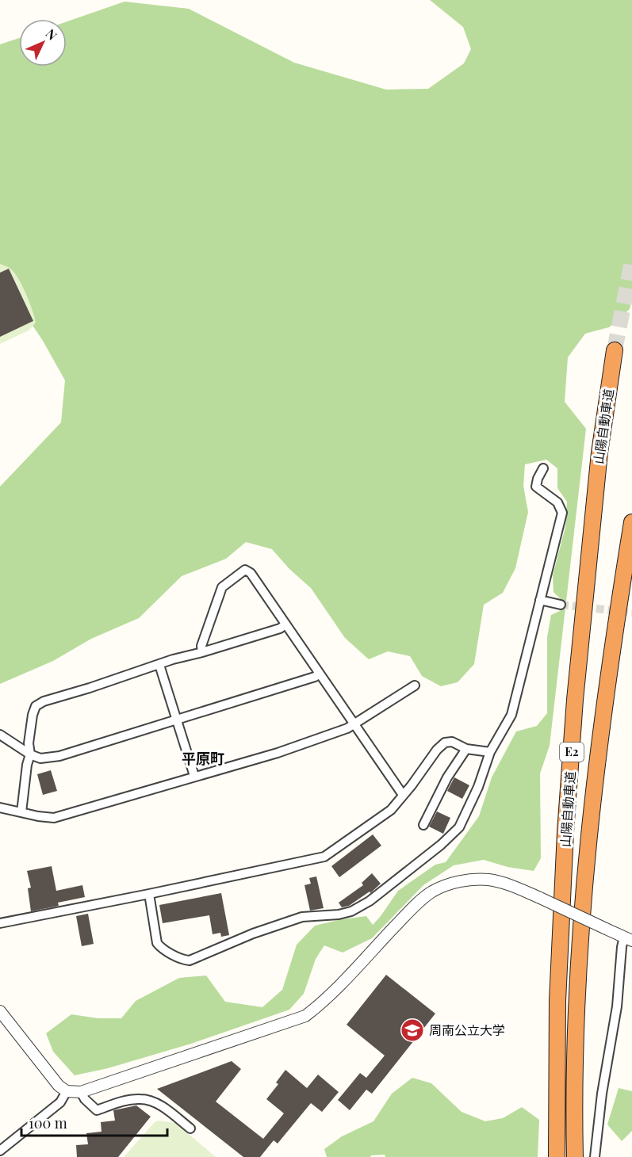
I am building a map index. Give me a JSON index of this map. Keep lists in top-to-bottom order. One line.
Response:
{"streets":{"highway":["山陽自動車道","E2"]},"districts":["平原町"],"places":{"school or university":["周南公立大学"]},"scale_bar":"100 m","north":"top right"}
